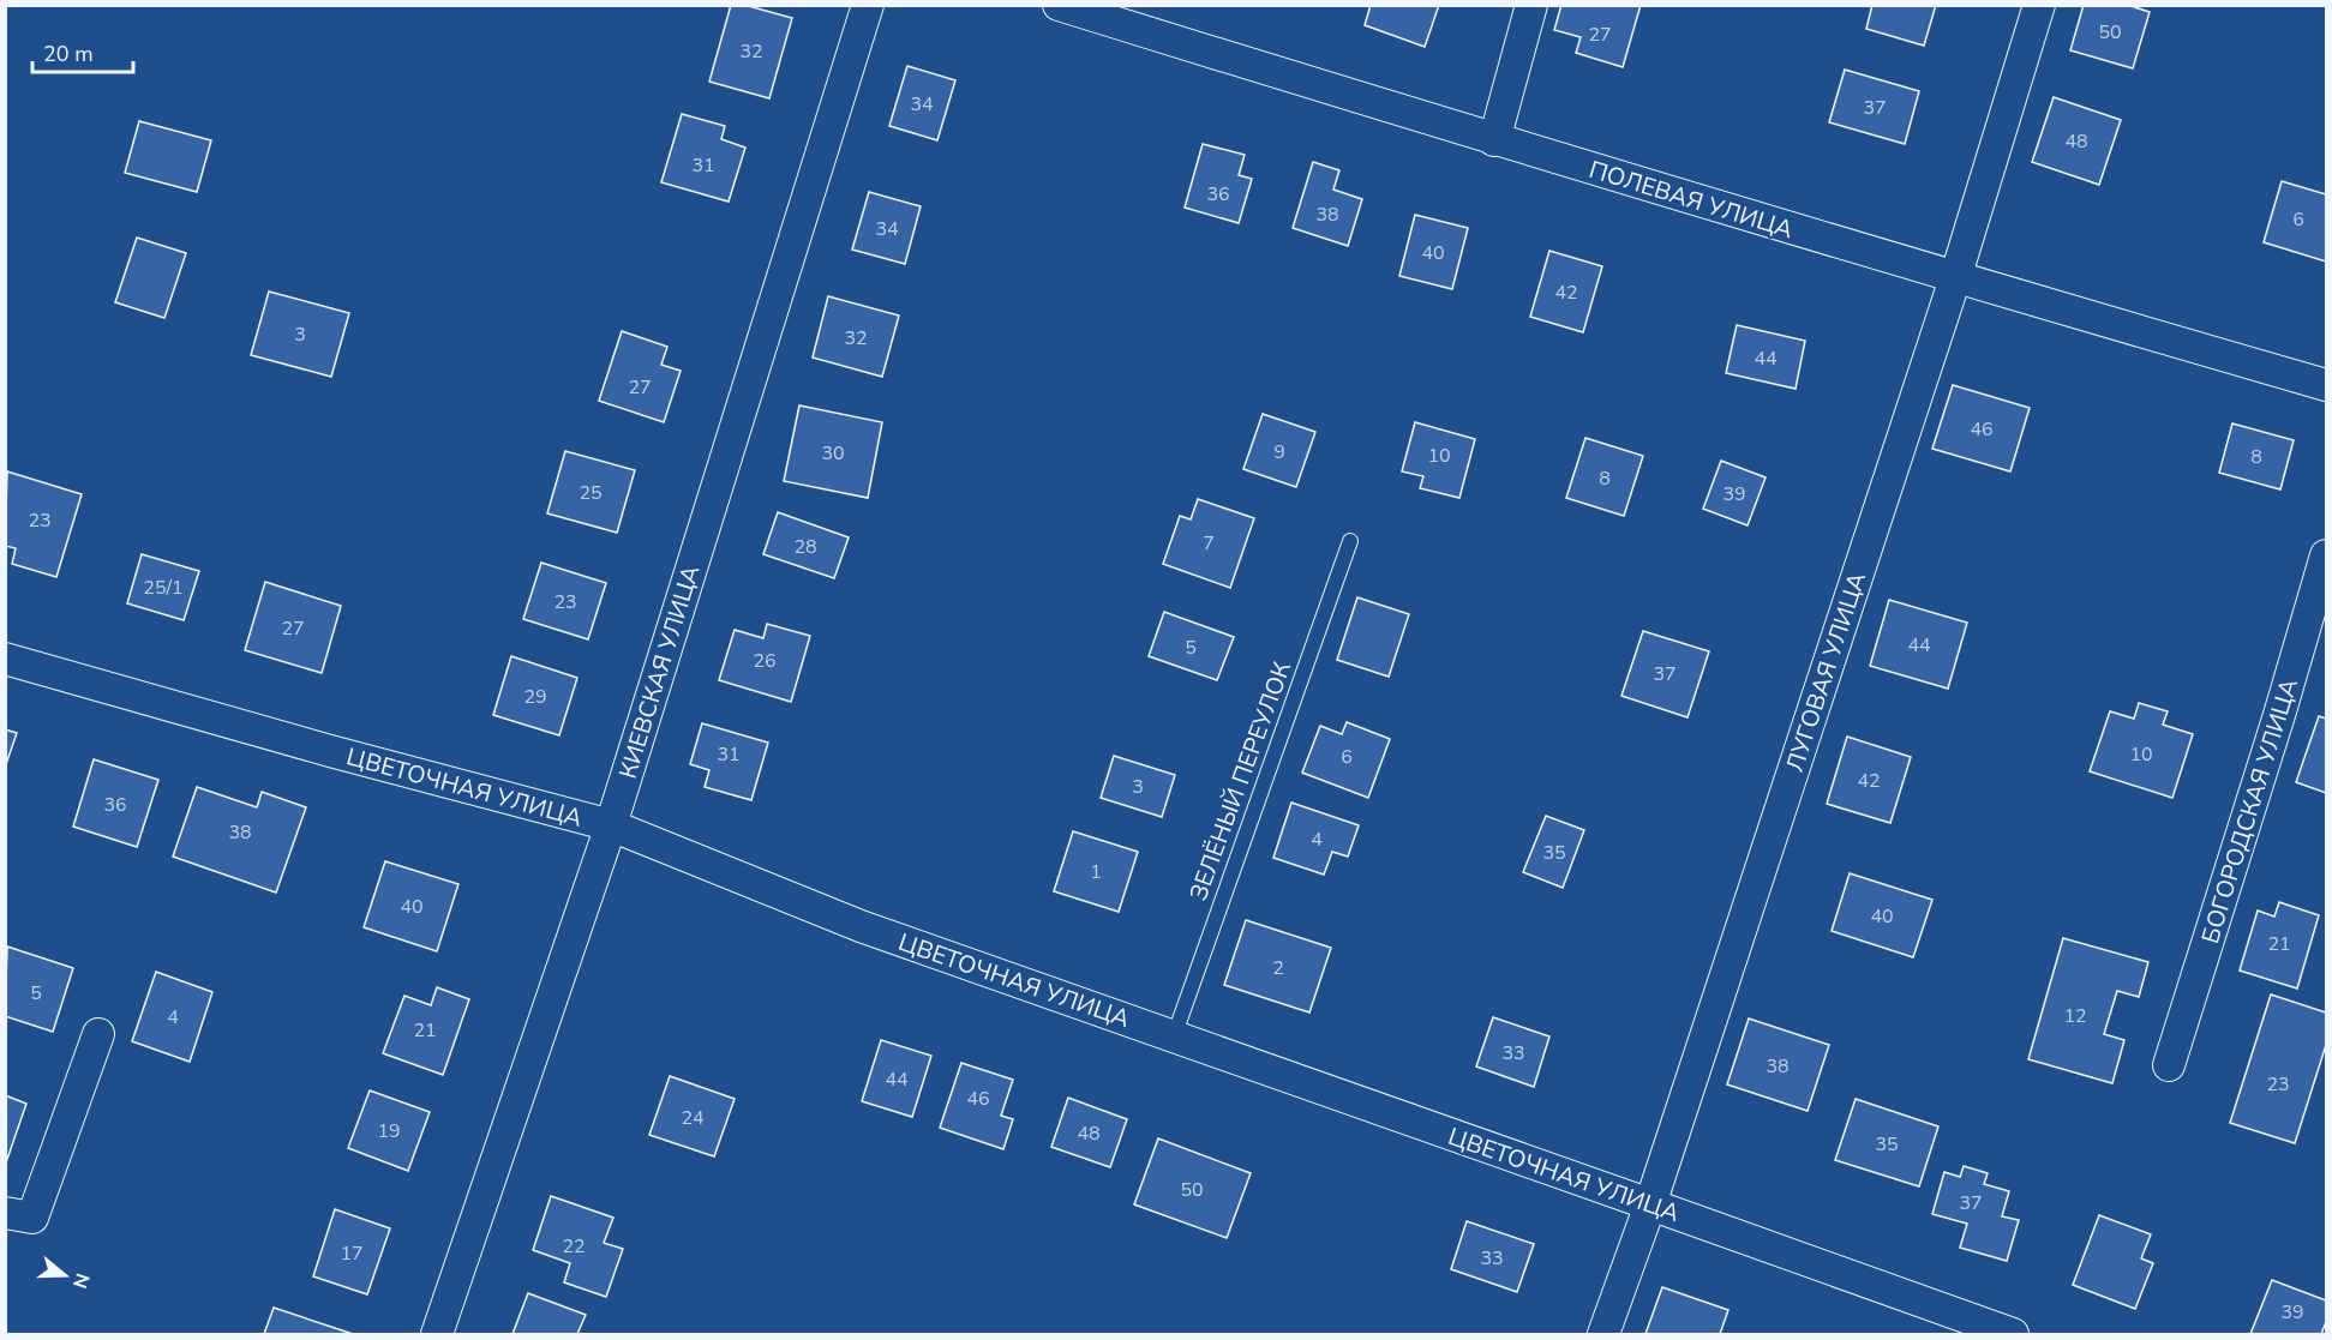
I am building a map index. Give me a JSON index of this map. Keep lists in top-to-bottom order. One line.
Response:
{"streets":{"street":["ПОЛЕВАЯ УЛИЦА","КИЕВСКАЯ УЛИЦА","ЛУГОВАЯ УЛИЦА","ЦВЕТОЧНАЯ УЛИЦА","БОГОРОДСКАЯ УЛИЦА"],"lane":["ЗЕЛЁНЫЙ ПЕРЕУЛОК"]},"crossings":[["ПОЛЕВАЯ УЛИЦА","ЛУГОВАЯ УЛИЦА"],["КИЕВСКАЯ УЛИЦА","ЦВЕТОЧНАЯ УЛИЦА"],["ЛУГОВАЯ УЛИЦА","ЦВЕТОЧНАЯ УЛИЦА"],["ЗЕЛЁНЫЙ ПЕРЕУЛОК","ЦВЕТОЧНАЯ УЛИЦА"]],"house_numbers":["50","27","32","34","37","48","31","36","38","6","34","40","42","3","32","44","27","46","9","30","10","8","8","25","39","23","7","28","25/1","23","27","44","5","26","37","29","31","10","6","42","3","36","38","4","35","1","40","40","21","2","5","12","4","21","33","38","44","23","46","24","19","48","35","50","37","22","17","33","39"],"scale_bar":"20 m","north":"right"}
